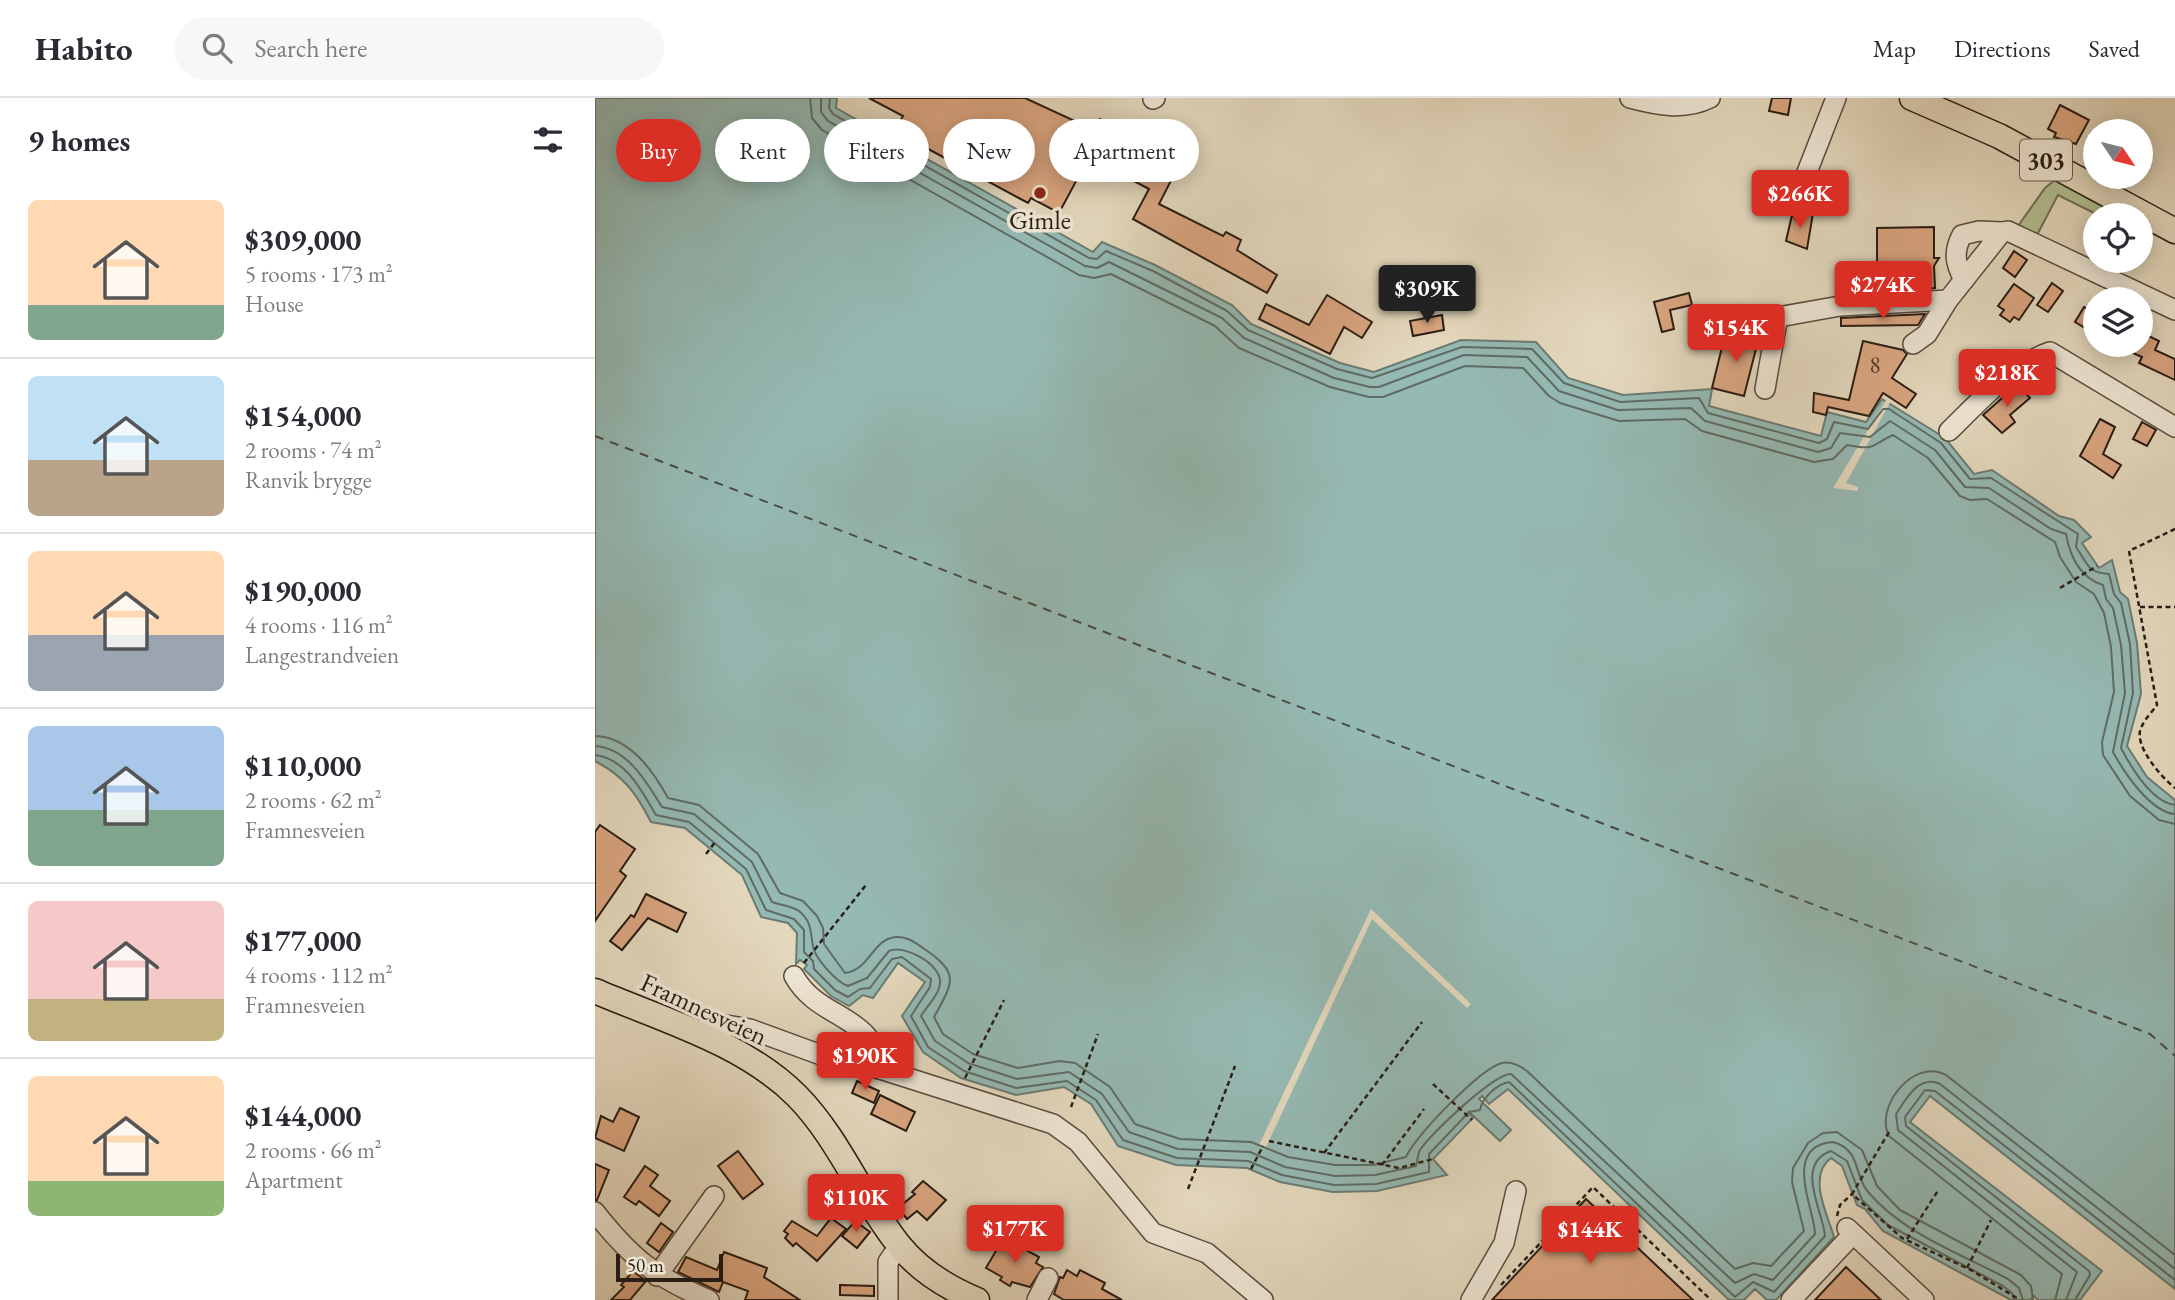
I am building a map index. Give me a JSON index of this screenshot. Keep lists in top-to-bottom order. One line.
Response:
{"streets":{"main road":["303","Framnesveien"]},"places":["Gimle"],"house_numbers":["8"],"scale_bar":"50 m","north":"bottom right","page":{"header":"Habito","search":"Search here","nav":["Map","Directions","Saved"],"heading":"9 homes","chip":["Buy","Rent","Filters","New","Apartment"],"price":["$266K","$274K","$309K","$154K","$218K","$190K","$110K","$177K","$144K"],"list":[{"name":"$309,000","note":"5 rooms · 173 m² · House"},{"name":"$154,000","note":"2 rooms · 74 m² · Ranvik brygge"},{"name":"$190,000","note":"4 rooms · 116 m² · Langestrandveien"},{"name":"$110,000","note":"2 rooms · 62 m² · Framnesveien"},{"name":"$177,000","note":"4 rooms · 112 m² · Framnesveien"},{"name":"$144,000","note":"2 rooms · 66 m² · Apartment"}],"scale":"50 m"}}
